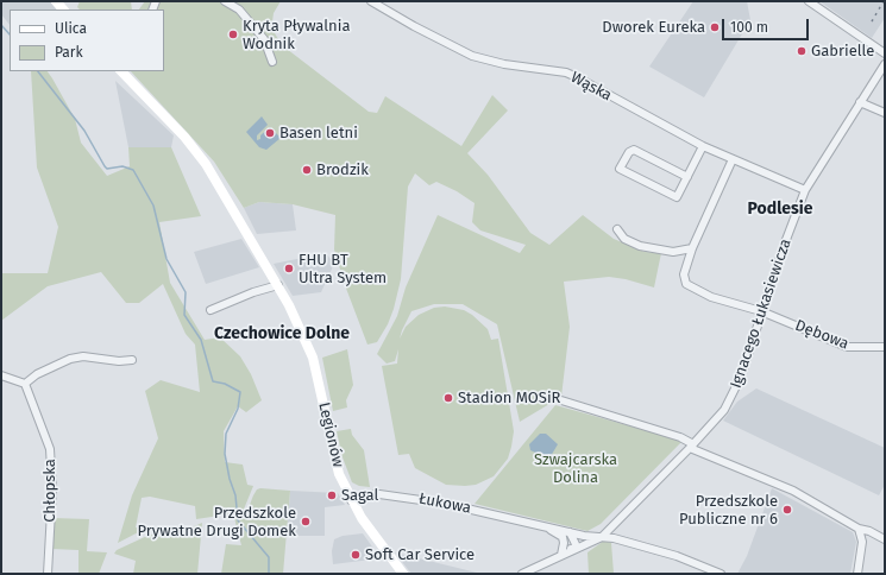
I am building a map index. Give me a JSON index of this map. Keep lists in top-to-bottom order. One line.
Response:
{"streets":{"street":["Wąska","Ignacego Łukasiewicza","Dębowa","Legionów","Chłopska","Łukowa"]},"crossings":[["Wąska","Ignacego Łukasiewicza"],["Wąska","Dębowa"],["Ignacego Łukasiewicza","Dębowa"],["Ignacego Łukasiewicza","Łukowa"],["Legionów","Łukowa"]],"districts":["Podlesie","Czechowice Dolne"],"parks":["Szwajcarska Dolina"],"places":["Dworek Eureka","Kryta Pływalnia Wodnik","Gabrielle","Basen letni","Brodzik","FHU BT Ultra System","Stadion MOSiR","Sagal","Przedszkole Publiczne nr 6","Przedszkole Prywatne Drugi Domek","Soft Car Service"],"legend":["Ulica","Park"],"scale_bar":"100 m"}
